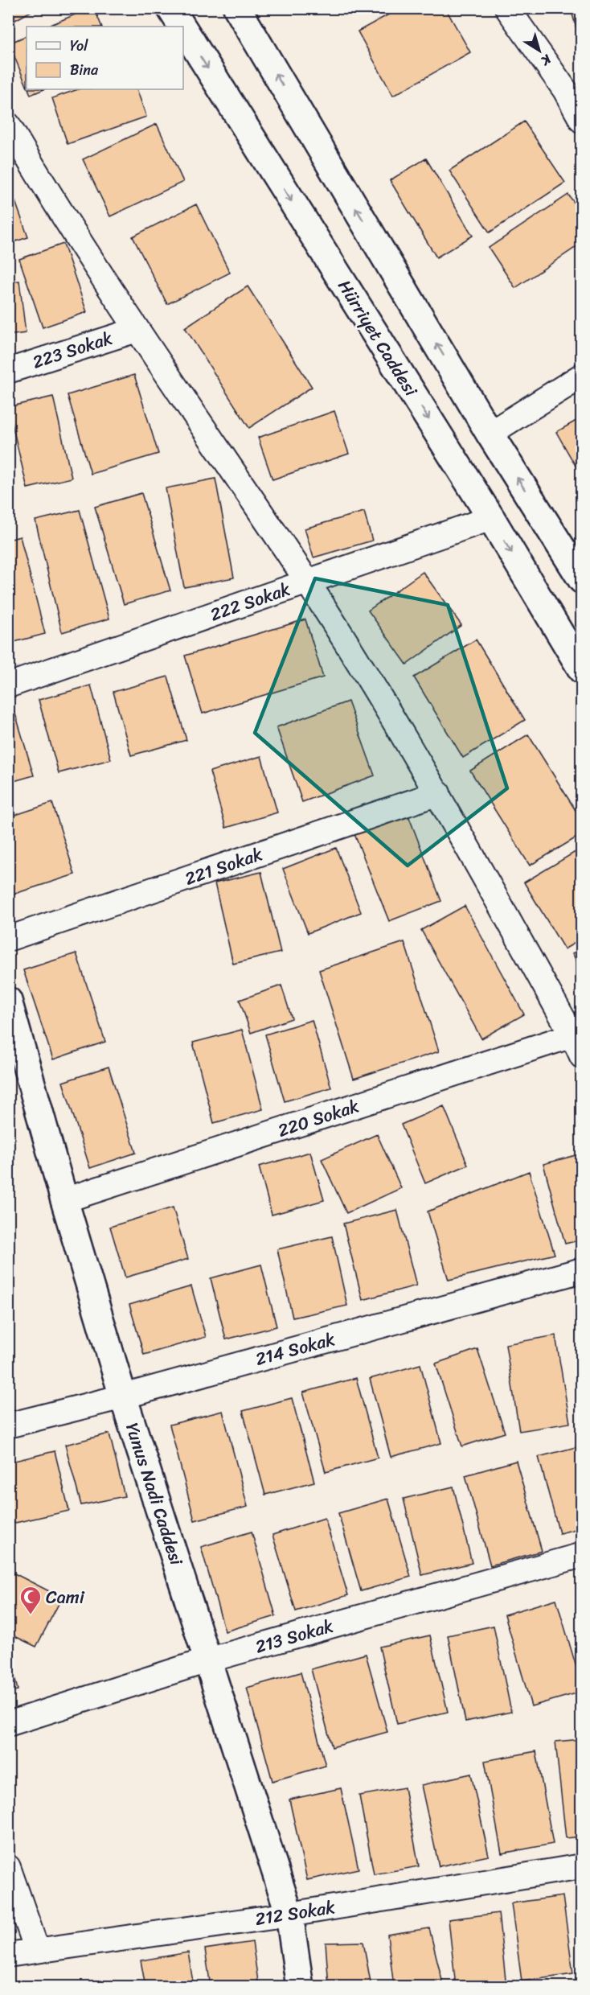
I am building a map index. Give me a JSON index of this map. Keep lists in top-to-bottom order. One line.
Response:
{"streets":{"main road":["Hürriyet Caddesi","Yunus Nadi Caddesi"],"street":["223 Sokak","222 Sokak","221 Sokak","220 Sokak","214 Sokak","213 Sokak","212 Sokak"]},"crossings":[["Hürriyet Caddesi","222 Sokak"],["220 Sokak","Yunus Nadi Caddesi"],["214 Sokak","Yunus Nadi Caddesi"],["Yunus Nadi Caddesi","213 Sokak"],["Yunus Nadi Caddesi","212 Sokak"]],"places":{"mosque":["Cami"]},"legend":["Yol","Bina"],"north":"bottom right"}
